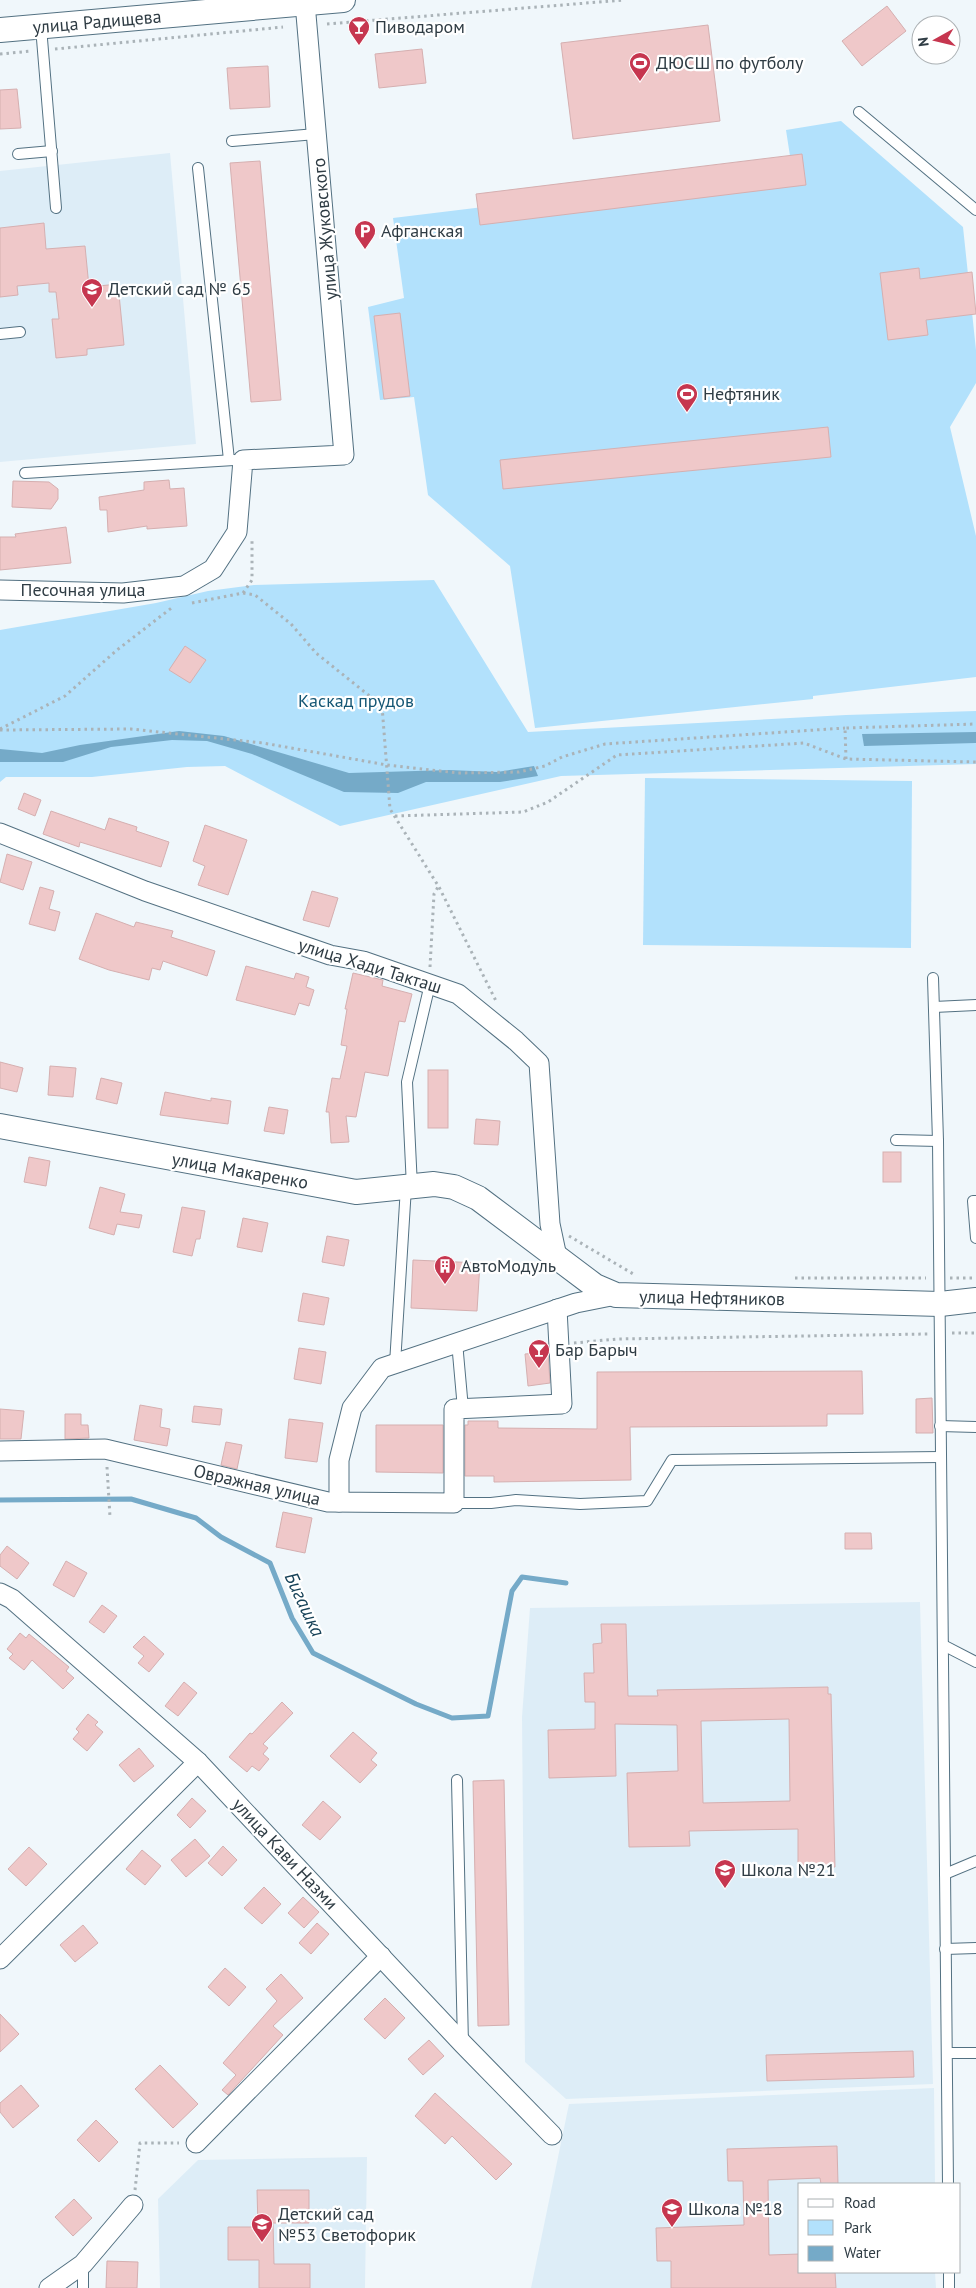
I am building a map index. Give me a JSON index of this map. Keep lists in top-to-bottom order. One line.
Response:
{"streets":{"street":["улица Радищева","улица Жуковского","Песочная улица","улица Хади Такташ","улица Макаренко","улица Нефтяников","Овражная улица","улица Кави Назми"]},"crossings":[["улица Радищева","улица Жуковского"],["улица Жуковского","Песочная улица"],["улица Хади Такташ","улица Нефтяников"],["улица Макаренко","улица Нефтяников"]],"water":["Бигашка"],"parks":["Каскад прудов"],"places":{"bar":["Пиводаром","Бар Барыч"],"sports":["ДЮСШ по футболу","Нефтяник"],"parking":["Афганская"],"school or university":["Детский сад № 65","Школа №21","Школа №18","Детский сад №53 Светофорик"],"building":["АвтоМодуль"]},"legend":["Road","Park","Water"],"north":"left"}
